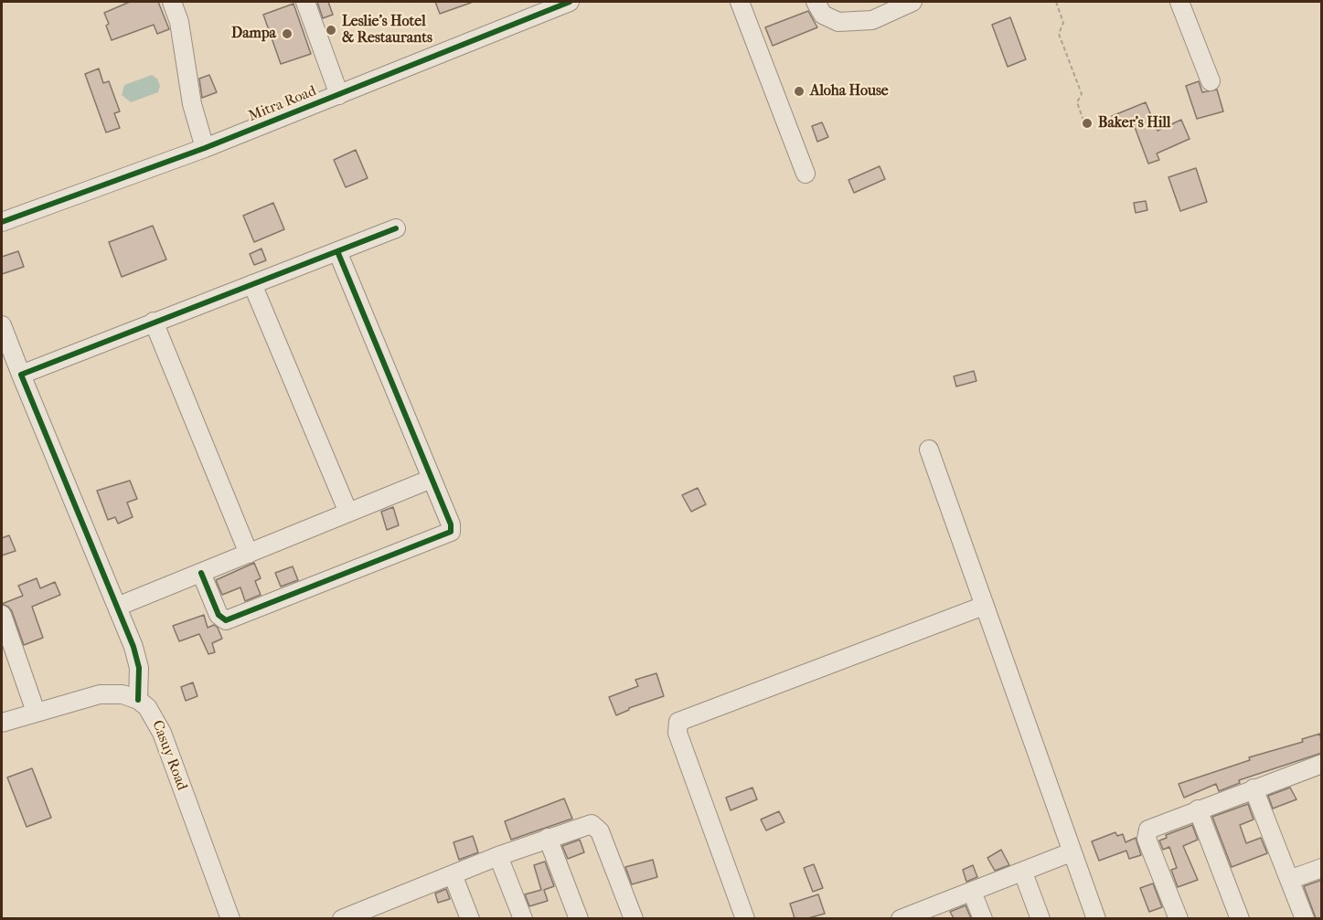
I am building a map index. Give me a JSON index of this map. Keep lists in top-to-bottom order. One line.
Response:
{"streets":{"street":["Mitra Road","Casuy Road"]},"places":["Leslie's Hotel & Restaurants","Dampa","Aloha House","Baker's Hill"]}
